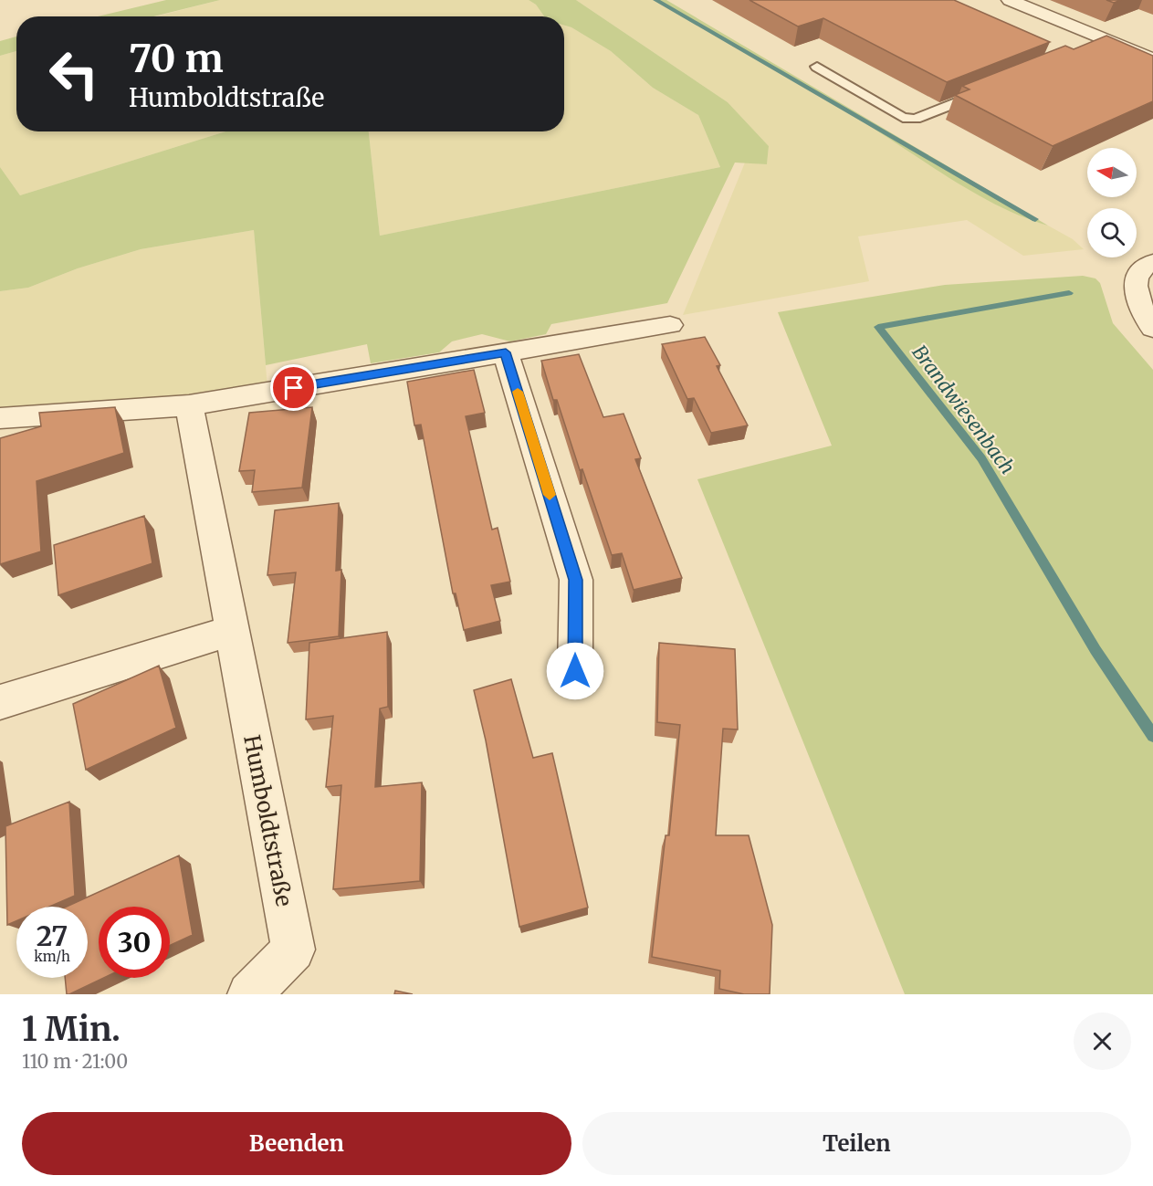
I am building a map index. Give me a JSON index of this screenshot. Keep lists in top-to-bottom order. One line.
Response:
{"streets":{"street":["Humboldtstraße"]},"water":["Brandwiesenbach"],"north":"left","page":{"turn":["70 m","Humboldtstraße"],"speed":"27 km/h","limit":"30","heading":["1 Min.","110 m · 21:00"],"buttons":["Beenden","Teilen"]}}
